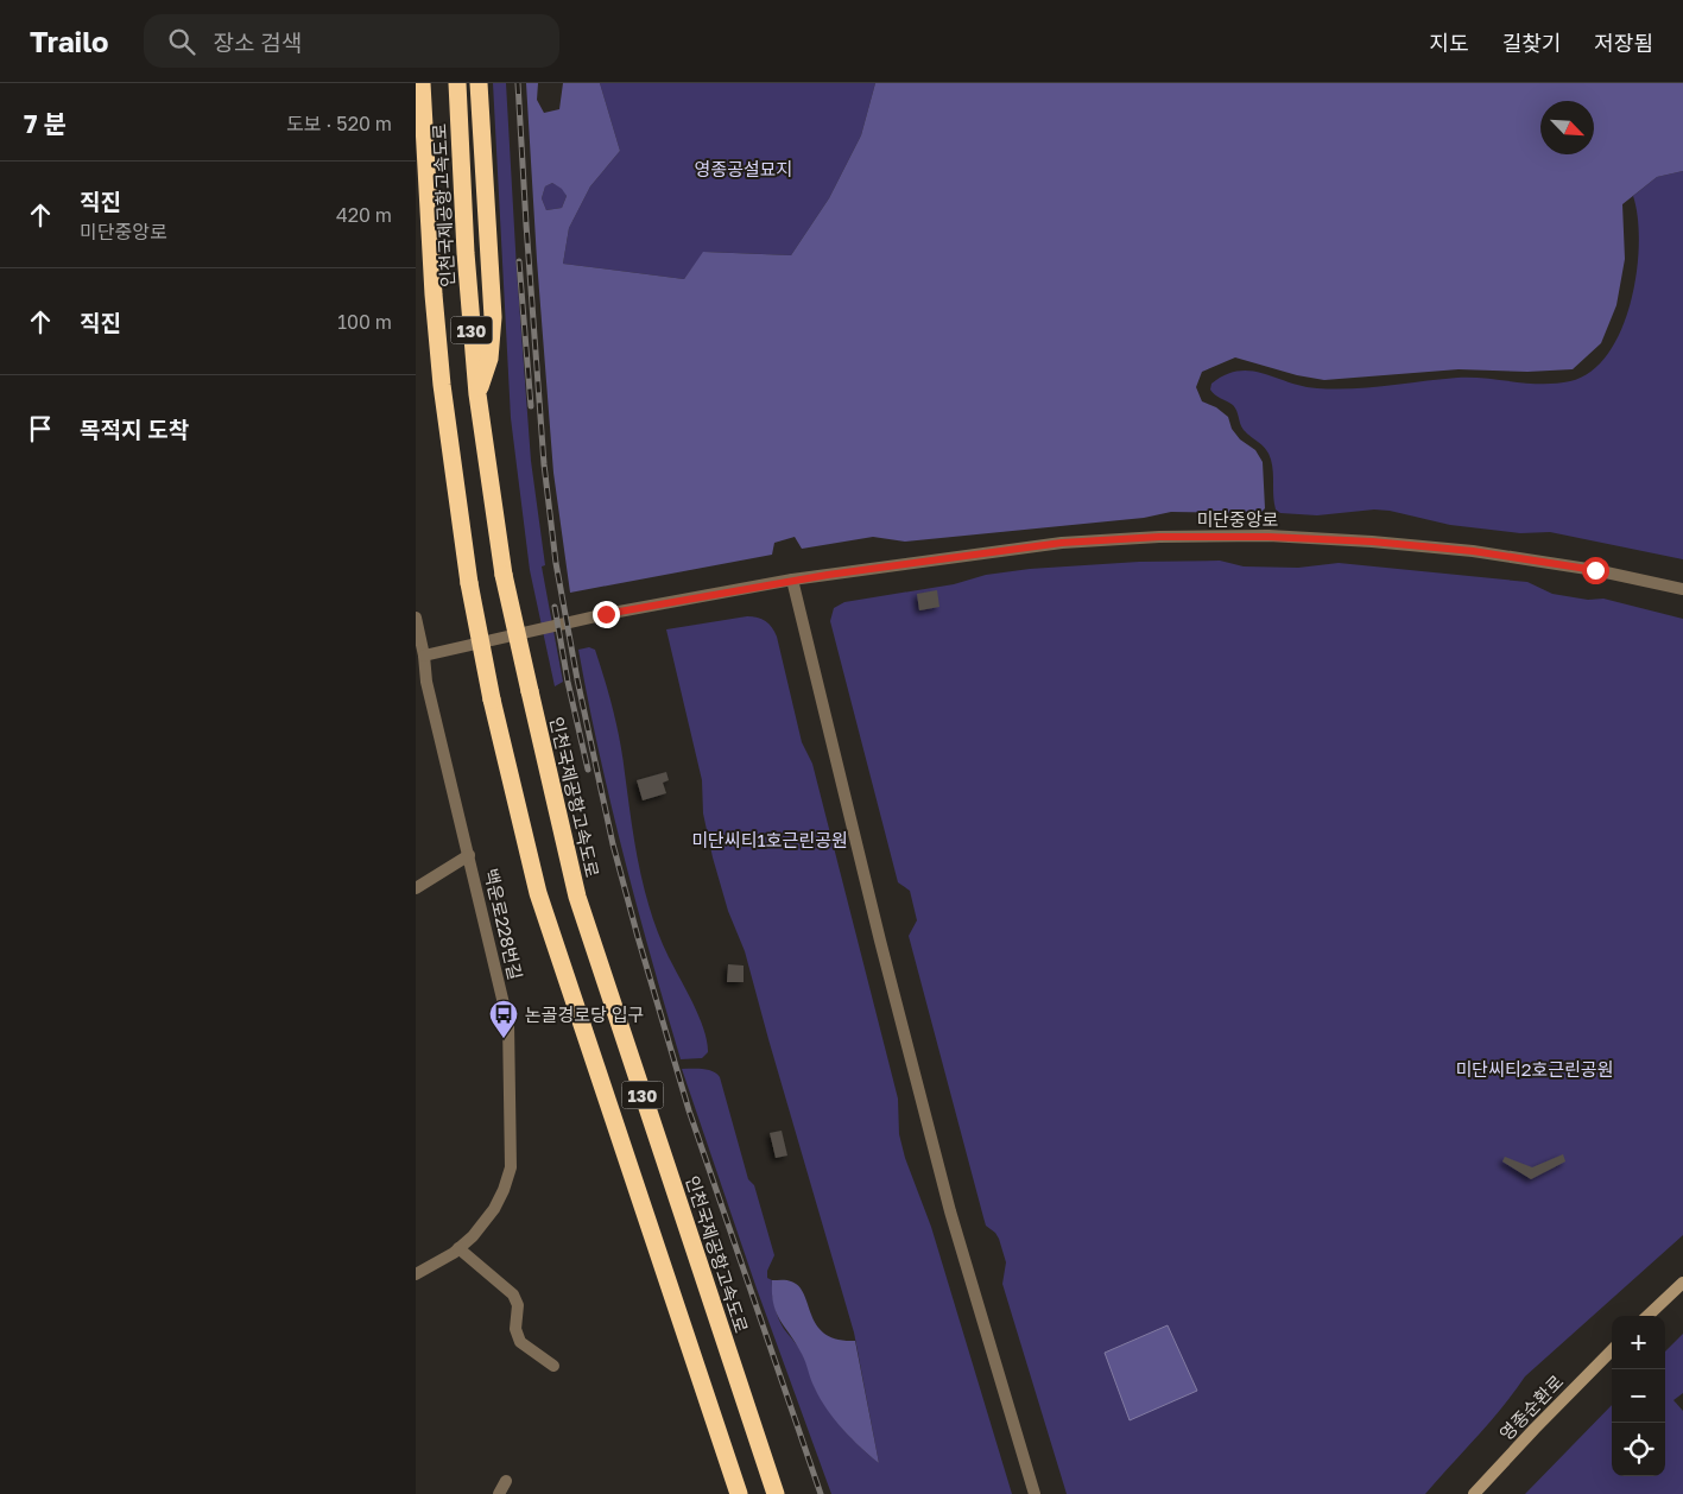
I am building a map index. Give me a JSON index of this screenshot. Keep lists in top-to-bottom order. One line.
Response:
{"streets":{"highway":["인천국제공항고속도로","130"],"main road":["영종순환로"],"street":["미단중앙로","백운로228번길"]},"crossings":[["미단중앙로","백운로228번길"]],"parks":["영종공설묘지","미단씨티1호근린공원","미단씨티2호근린공원"],"places":{"bus stop":["논골경로당 입구"]},"north":"bottom right","page":{"header":"Trailo","search":"장소 검색","nav":["지도","길찾기","저장됨"],"heading":["7 분","도보 · 520 m"],"list":[["직진","미단중앙로","420 m"],["직진","100 m"],"목적지 도착"],"map_buttons":["+","−"]}}
